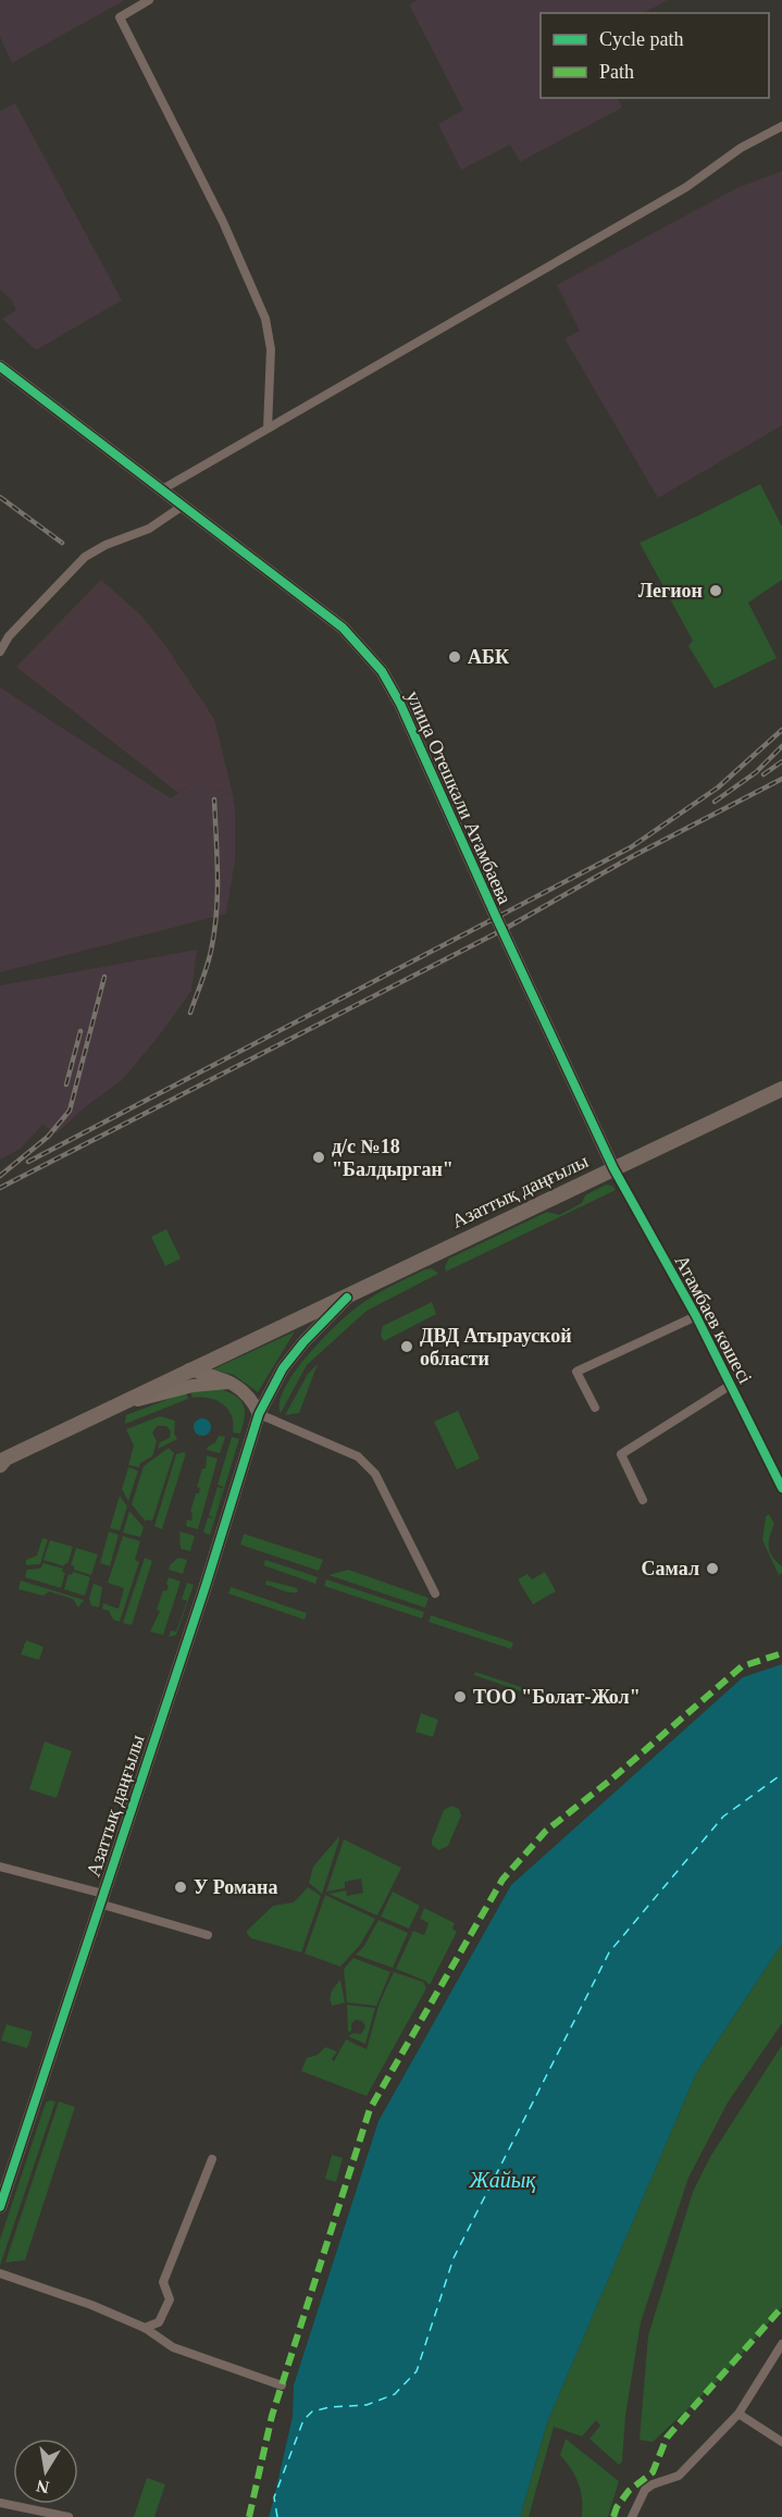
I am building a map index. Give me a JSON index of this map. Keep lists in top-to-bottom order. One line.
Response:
{"streets":{"main road":["Азаттық даңғылы"],"street":["улица Отешкали Атамбаева","Атамбаев көшесі"]},"crossings":[["улица Отешкали Атамбаева","Азаттық даңғылы"],["улица Отешкали Атамбаева","Атамбаев көшесі"],["Азаттық даңғылы","Атамбаев көшесі"]],"water":["Жайық"],"places":["Легион","АБК","д/с №18 \"Балдырган\"","ДВД Атырауской области","Самал","ТОО \"Болат-Жол\"","У Романа"],"legend":["Cycle path","Path"],"north":"bottom"}
